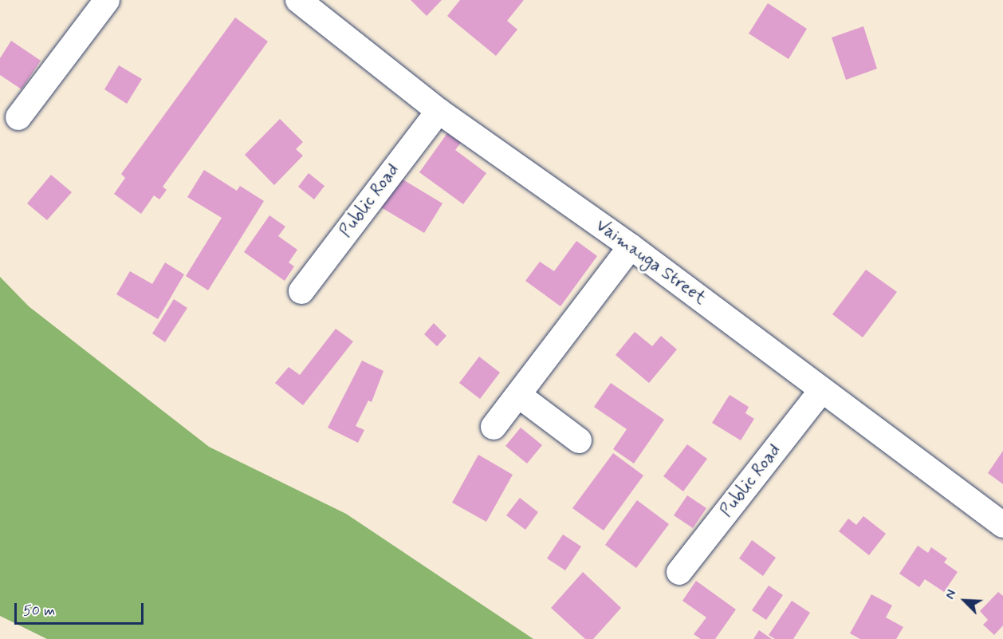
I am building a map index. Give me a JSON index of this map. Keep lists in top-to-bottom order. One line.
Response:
{"streets":{"street":["Public Road","Vaimauga Street"]},"crossings":[["Public Road","Vaimauga Street"]],"scale_bar":"50 m","north":"top left"}
